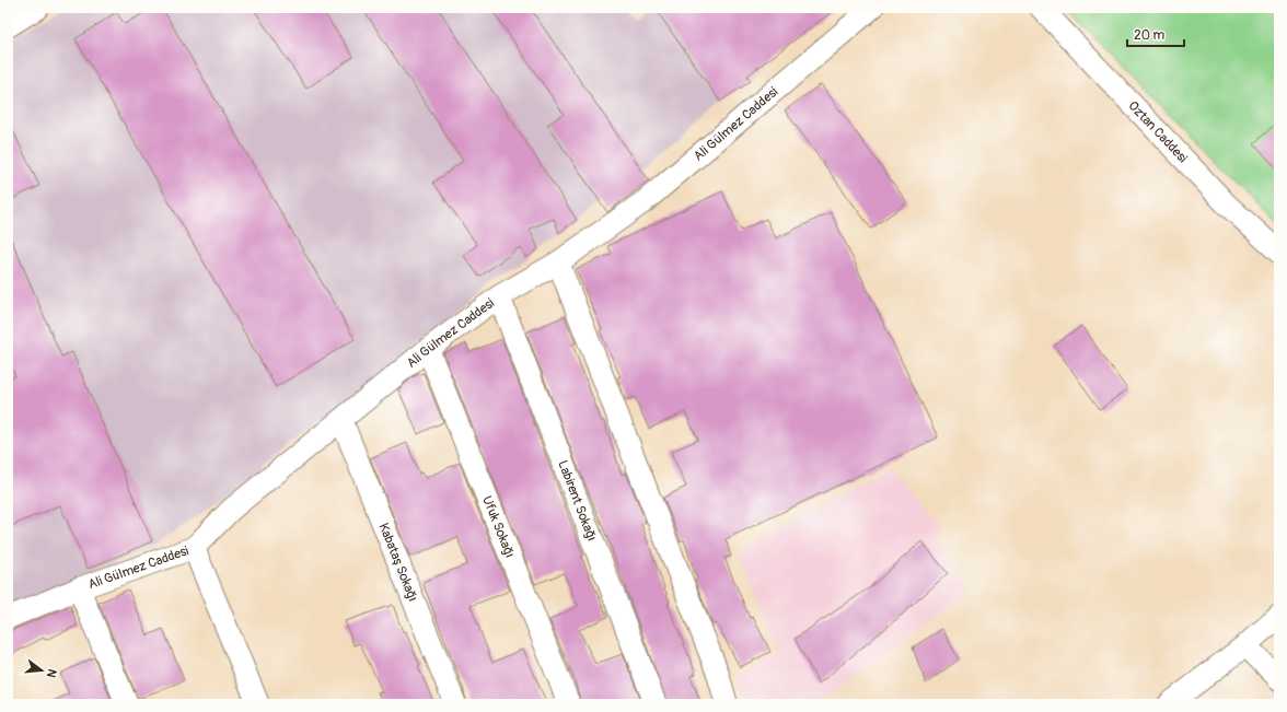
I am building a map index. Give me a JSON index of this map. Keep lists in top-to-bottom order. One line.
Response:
{"streets":{"street":["Ali Gülmez Caddesi","Oztan Caddesi","Labirent Sokağı","Ufuk Sokağı","Kabataş Sokağı"]},"crossings":[["Ali Gülmez Caddesi","Labirent Sokağı"],["Ali Gülmez Caddesi","Ufuk Sokağı"],["Ali Gülmez Caddesi","Kabataş Sokağı"]],"scale_bar":"20 m","north":"right"}
